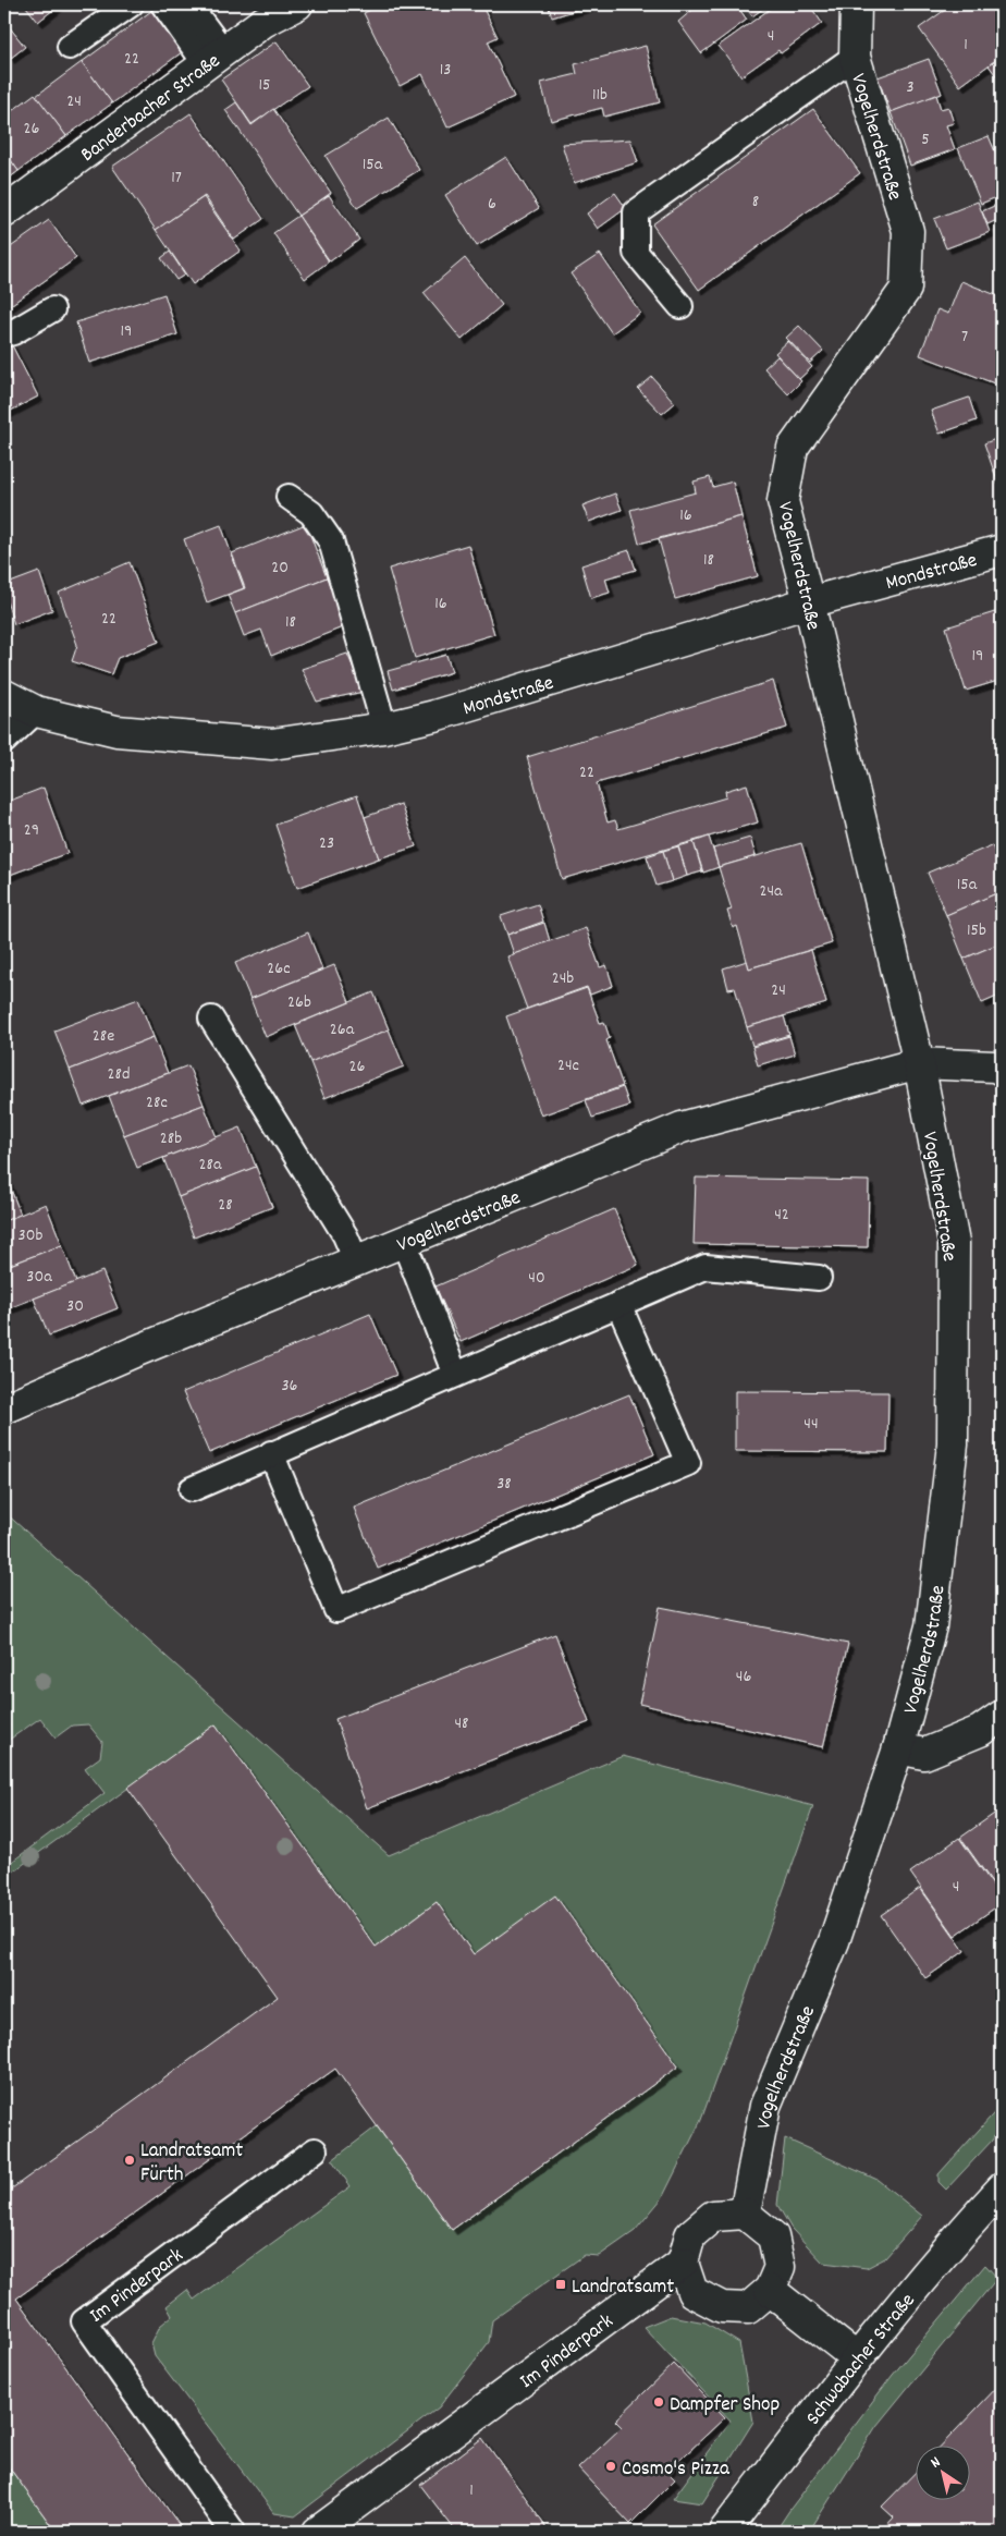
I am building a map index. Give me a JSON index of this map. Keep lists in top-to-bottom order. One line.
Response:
{"streets":{"street":["Banderbacher Straße","Vogelherdstraße","Mondstraße","Im Pinderpark","Schwabacher Straße"]},"crossings":[["Vogelherdstraße","Mondstraße"],["Vogelherdstraße","Im Pinderpark"]],"places":{"other":["Landratsamt Fürth","Dampfer Shop","Cosmo's Pizza"],"transit":["Landratsamt"]},"house_numbers":["4","1","22","13","15","3","11b","24","26","5","15a","17","8","6","19","7","16","18","20","16","22","18","19","22","29","23","15a","24a","15b","26c","24b","24","26b","26a","28e","24c","26","28d","28c","28b","28a","28","42","30b","30a","40","30","36","44","38","46","48","4","1"],"north":"top left"}
